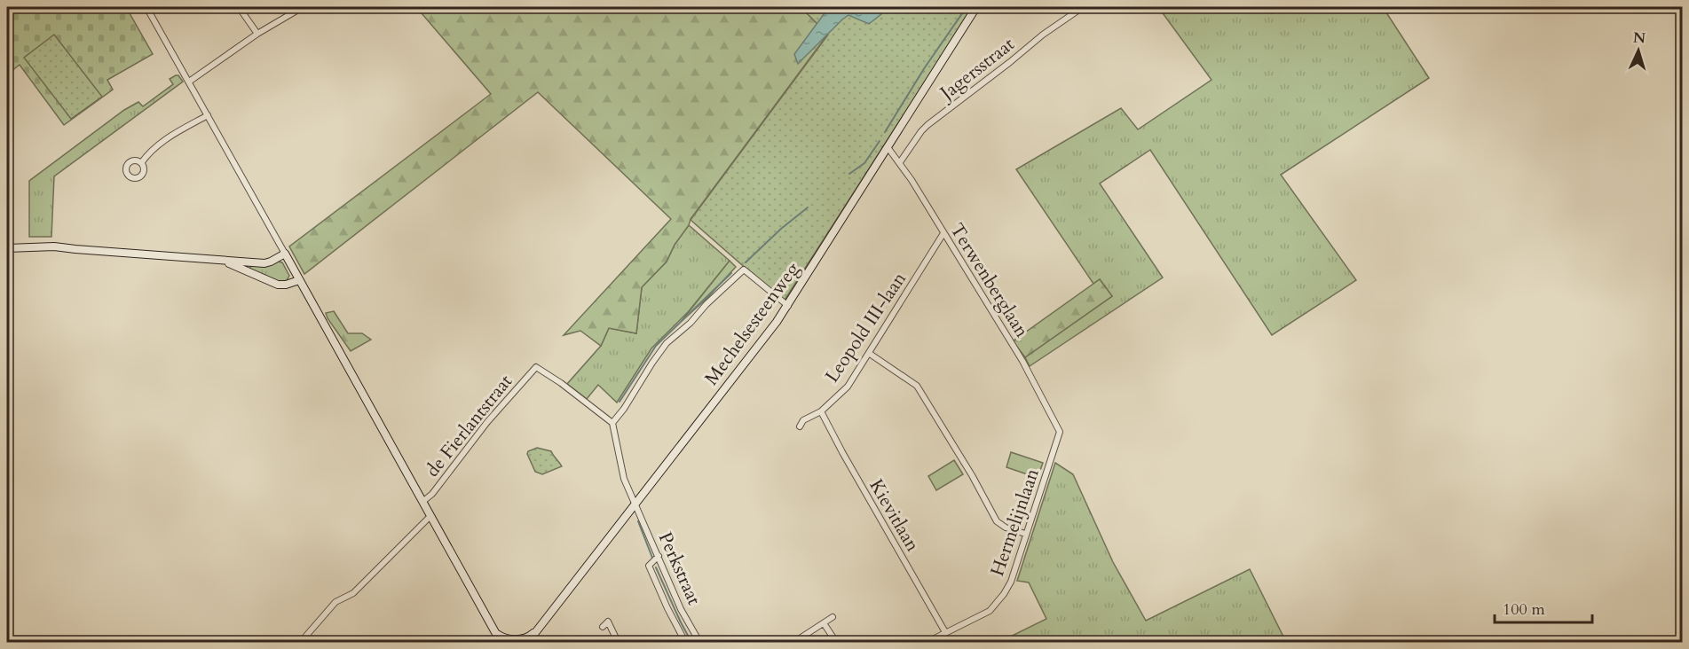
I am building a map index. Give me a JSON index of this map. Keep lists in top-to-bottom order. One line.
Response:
{"streets":{"main road":["Mechelsesteenweg"],"street":["Jagersstraat","Terwenberglaan","Leopold III-laan","de Fierlantstraat","Kievitlaan","Hermelijnlaan","Perkstraat"]},"crossings":[["Jagersstraat","Terwenberglaan"],["Terwenberglaan","Mechelsesteenweg"],["Terwenberglaan","Leopold III-laan"],["Terwenberglaan","Hermelijnlaan"],["Mechelsesteenweg","Perkstraat"],["Leopold III-laan","Kievitlaan"],["de Fierlantstraat","Perkstraat"],["Kievitlaan","Hermelijnlaan"]],"scale_bar":"100 m","north":"top"}
